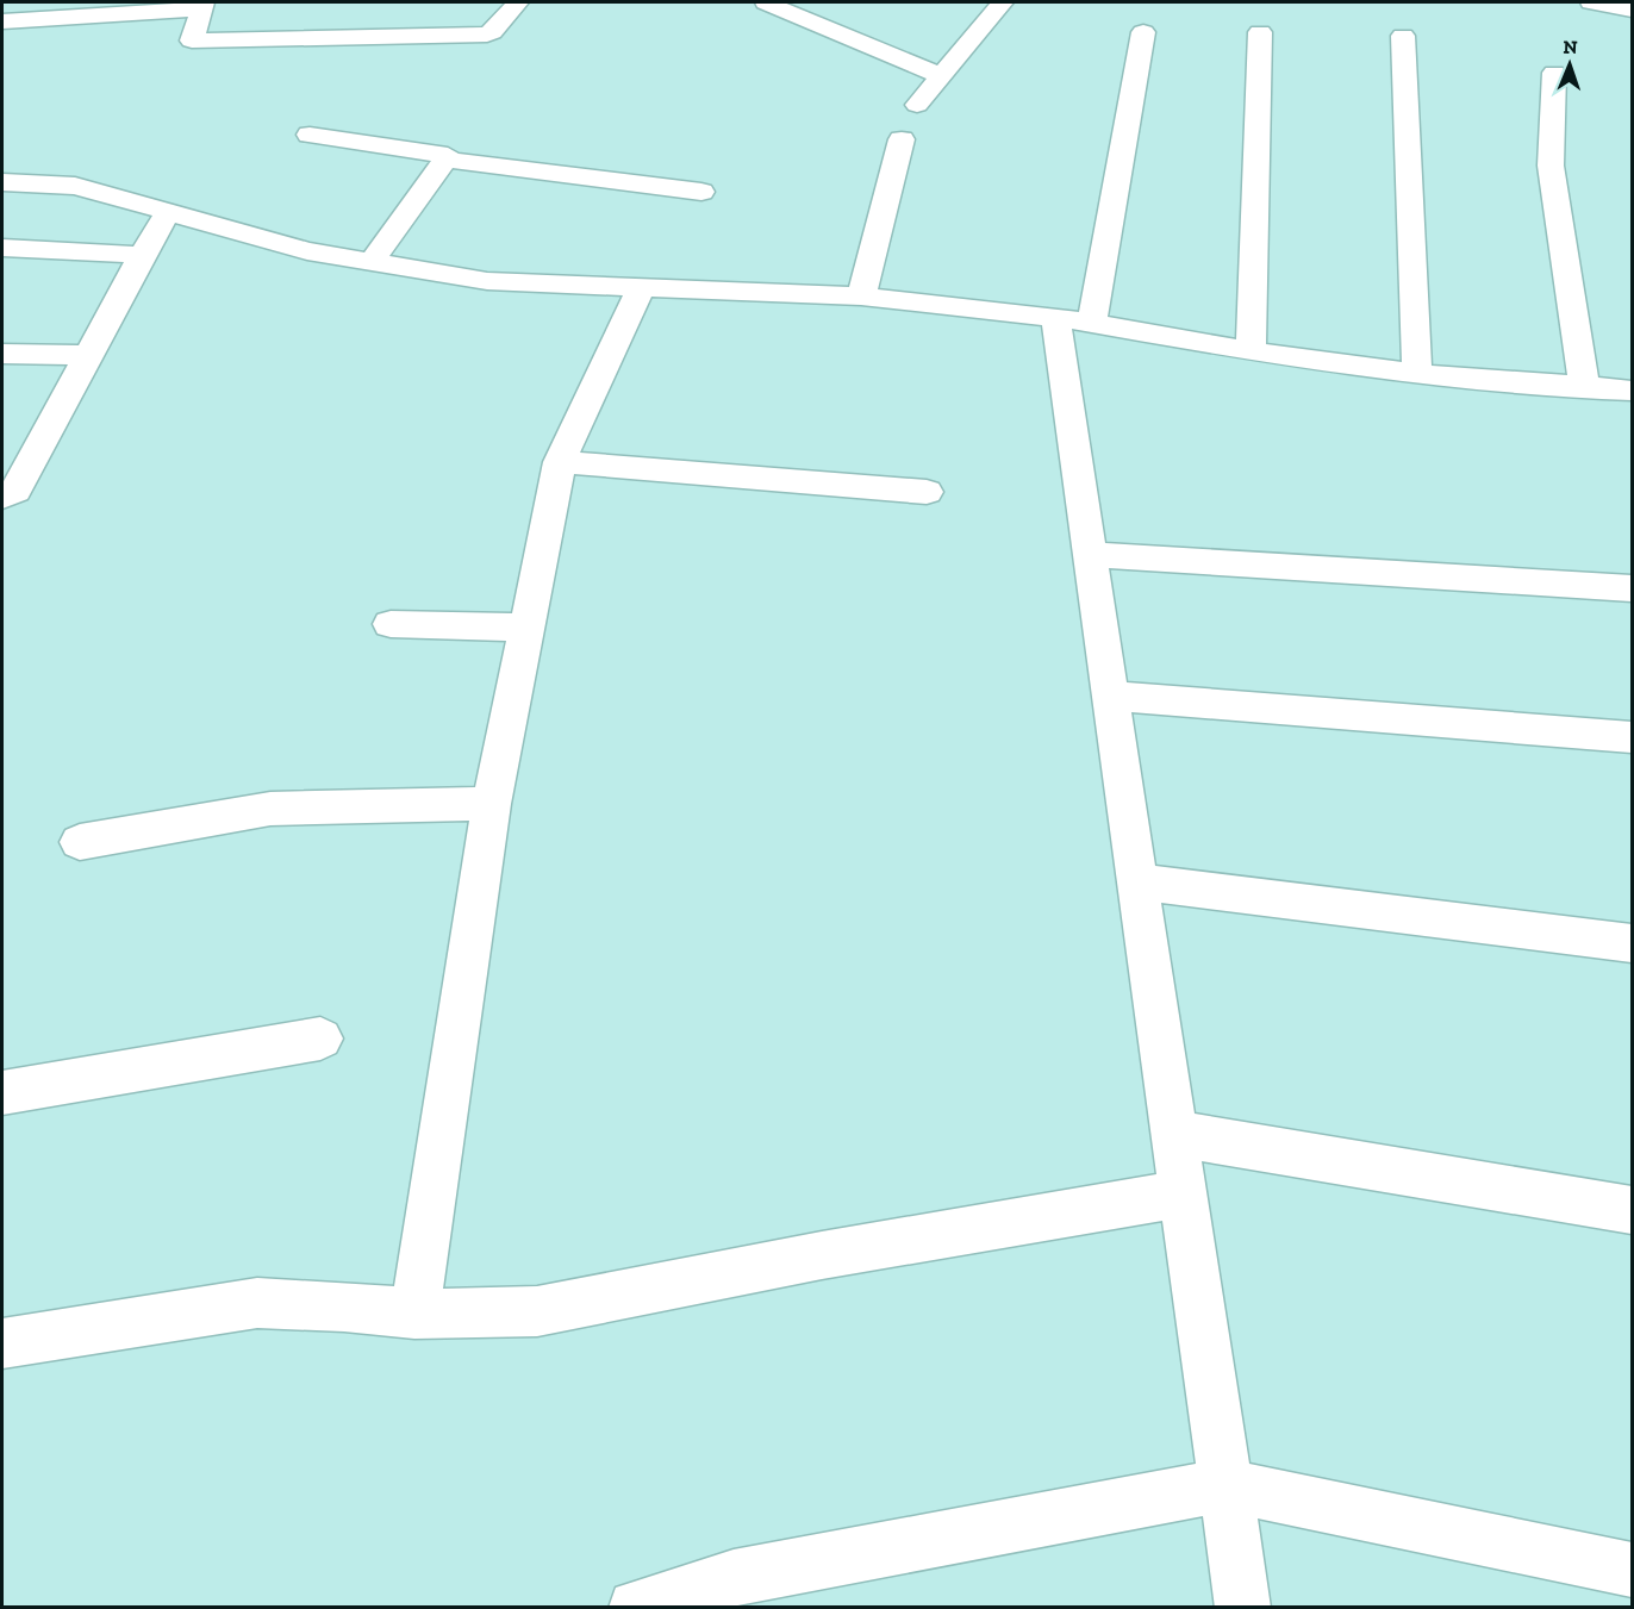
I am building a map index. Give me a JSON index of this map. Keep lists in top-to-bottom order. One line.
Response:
{"north":"top"}
